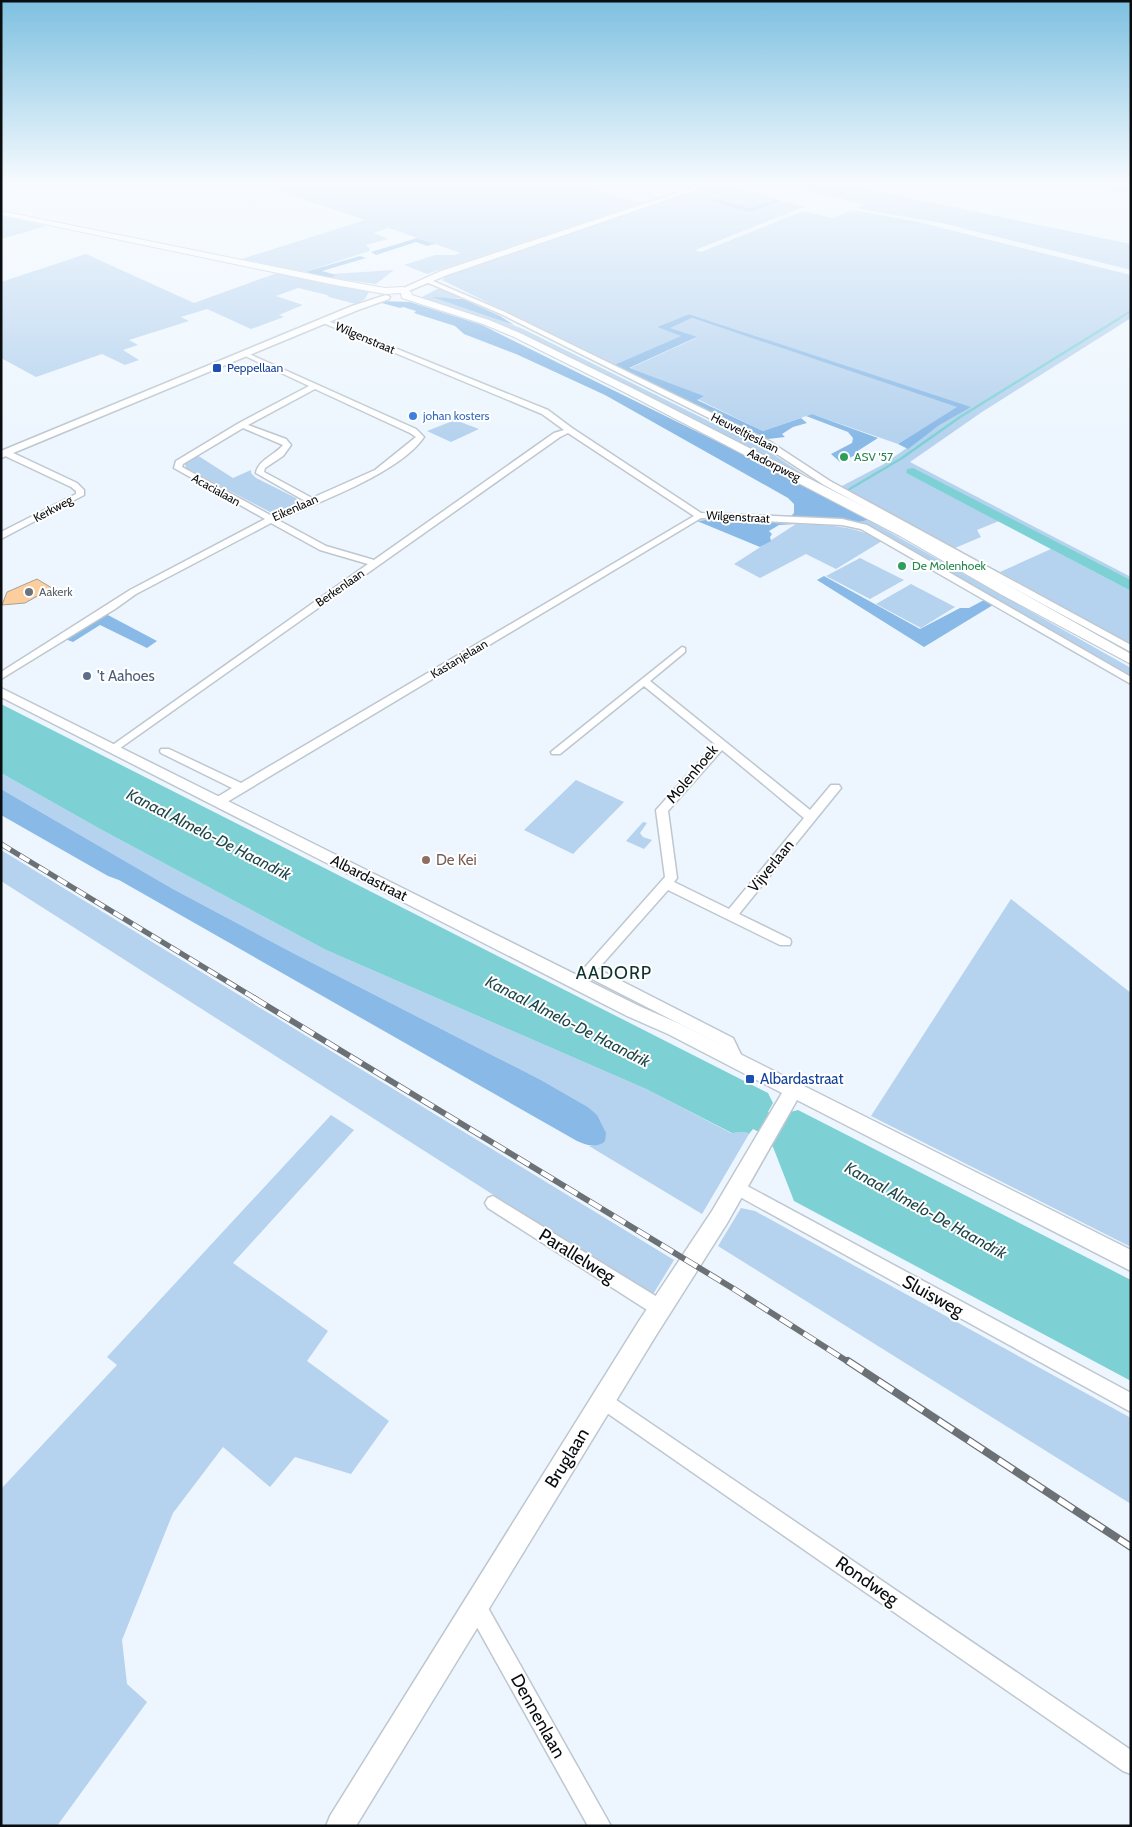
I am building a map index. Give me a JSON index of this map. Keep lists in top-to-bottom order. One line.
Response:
{"streets":{"main road":["Aadorpweg"],"street":["Wilgenstraat","Heuveltjeslaan","Acacialaan","Eikenlaan","Kerkweg","Berkenlaan","Kastanjelaan","Molenhoek","Vijverlaan","Albardastraat","Parallelweg","Sluisweg","Bruglaan","Rondweg","Dennenlaan"]},"crossings":[["Wilgenstraat","Berkenlaan"],["Wilgenstraat","Kastanjelaan"],["Acacialaan","Eikenlaan"],["Acacialaan","Berkenlaan"],["Berkenlaan","Albardastraat"],["Kastanjelaan","Albardastraat"],["Albardastraat","Bruglaan"],["Parallelweg","Bruglaan"],["Sluisweg","Bruglaan"],["Bruglaan","Rondweg"],["Bruglaan","Dennenlaan"]],"districts":["AADORP"],"water":["Kanaal Almelo-De Haandrik"],"places":{"transit":["Peppellaan","Albardastraat"],"other":["johan kosters","ASV '57","De Molenhoek","Aakerk","'t Aahoes","De Kei"]}}
